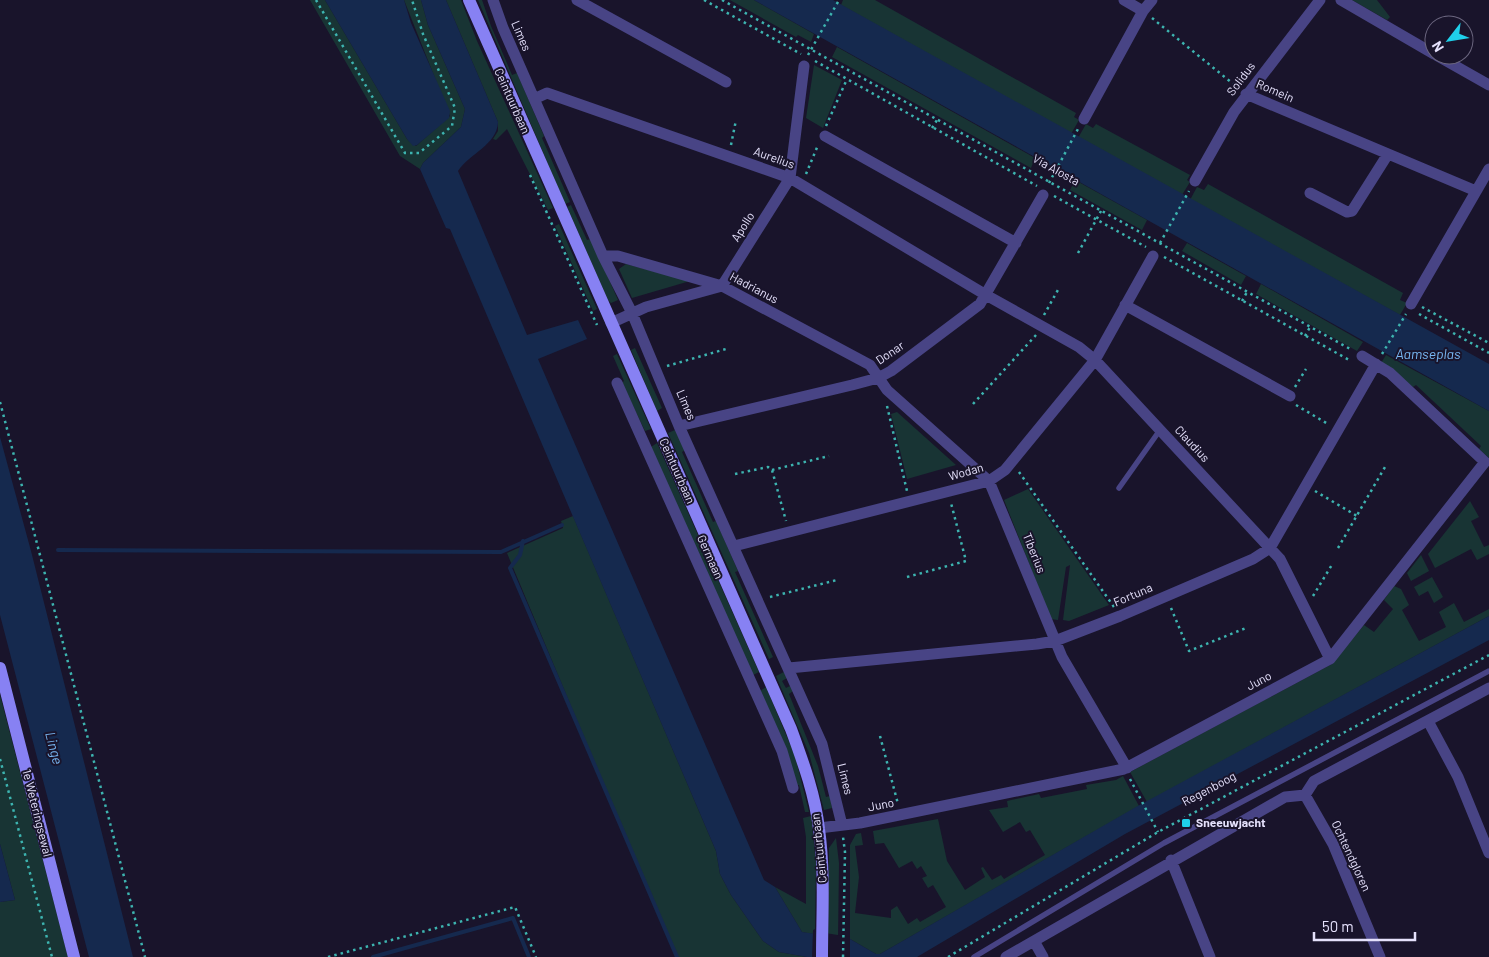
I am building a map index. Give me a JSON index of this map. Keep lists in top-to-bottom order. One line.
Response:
{"streets":{"street":["Limes","Solidus","Romein","Ceintuurbaan","Aurelius","Apollo","Hadrianus","Donar","Claudius","Wodan","Tiberius","Germaan","Fortuna","Juno","1e Weteringsewal","Ochtendgloren"],"path":["Via Alosta","Regenboog"]},"crossings":[["Limes","Ceintuurbaan"],["Limes","Aurelius"],["Limes","Hadrianus"],["Limes","Donar"],["Limes","Wodan"],["Limes","Fortuna"],["Limes","Juno"],["Solidus","Romein"],["Ceintuurbaan","Juno"],["Aurelius","Apollo"],["Aurelius","Donar"],["Aurelius","Claudius"],["Apollo","Hadrianus"],["Hadrianus","Donar"],["Hadrianus","Tiberius"],["Donar","Claudius"],["Donar","Tiberius"],["Claudius","Wodan"],["Claudius","Fortuna"],["Claudius","Juno"],["Wodan","Tiberius"],["Tiberius","Fortuna"],["Tiberius","Juno"],["Fortuna","Juno"]],"water":["Aamseplas","Linge"],"places":{"transit":["Sneeuwjacht"]},"scale_bar":"50 m","north":"bottom left"}
